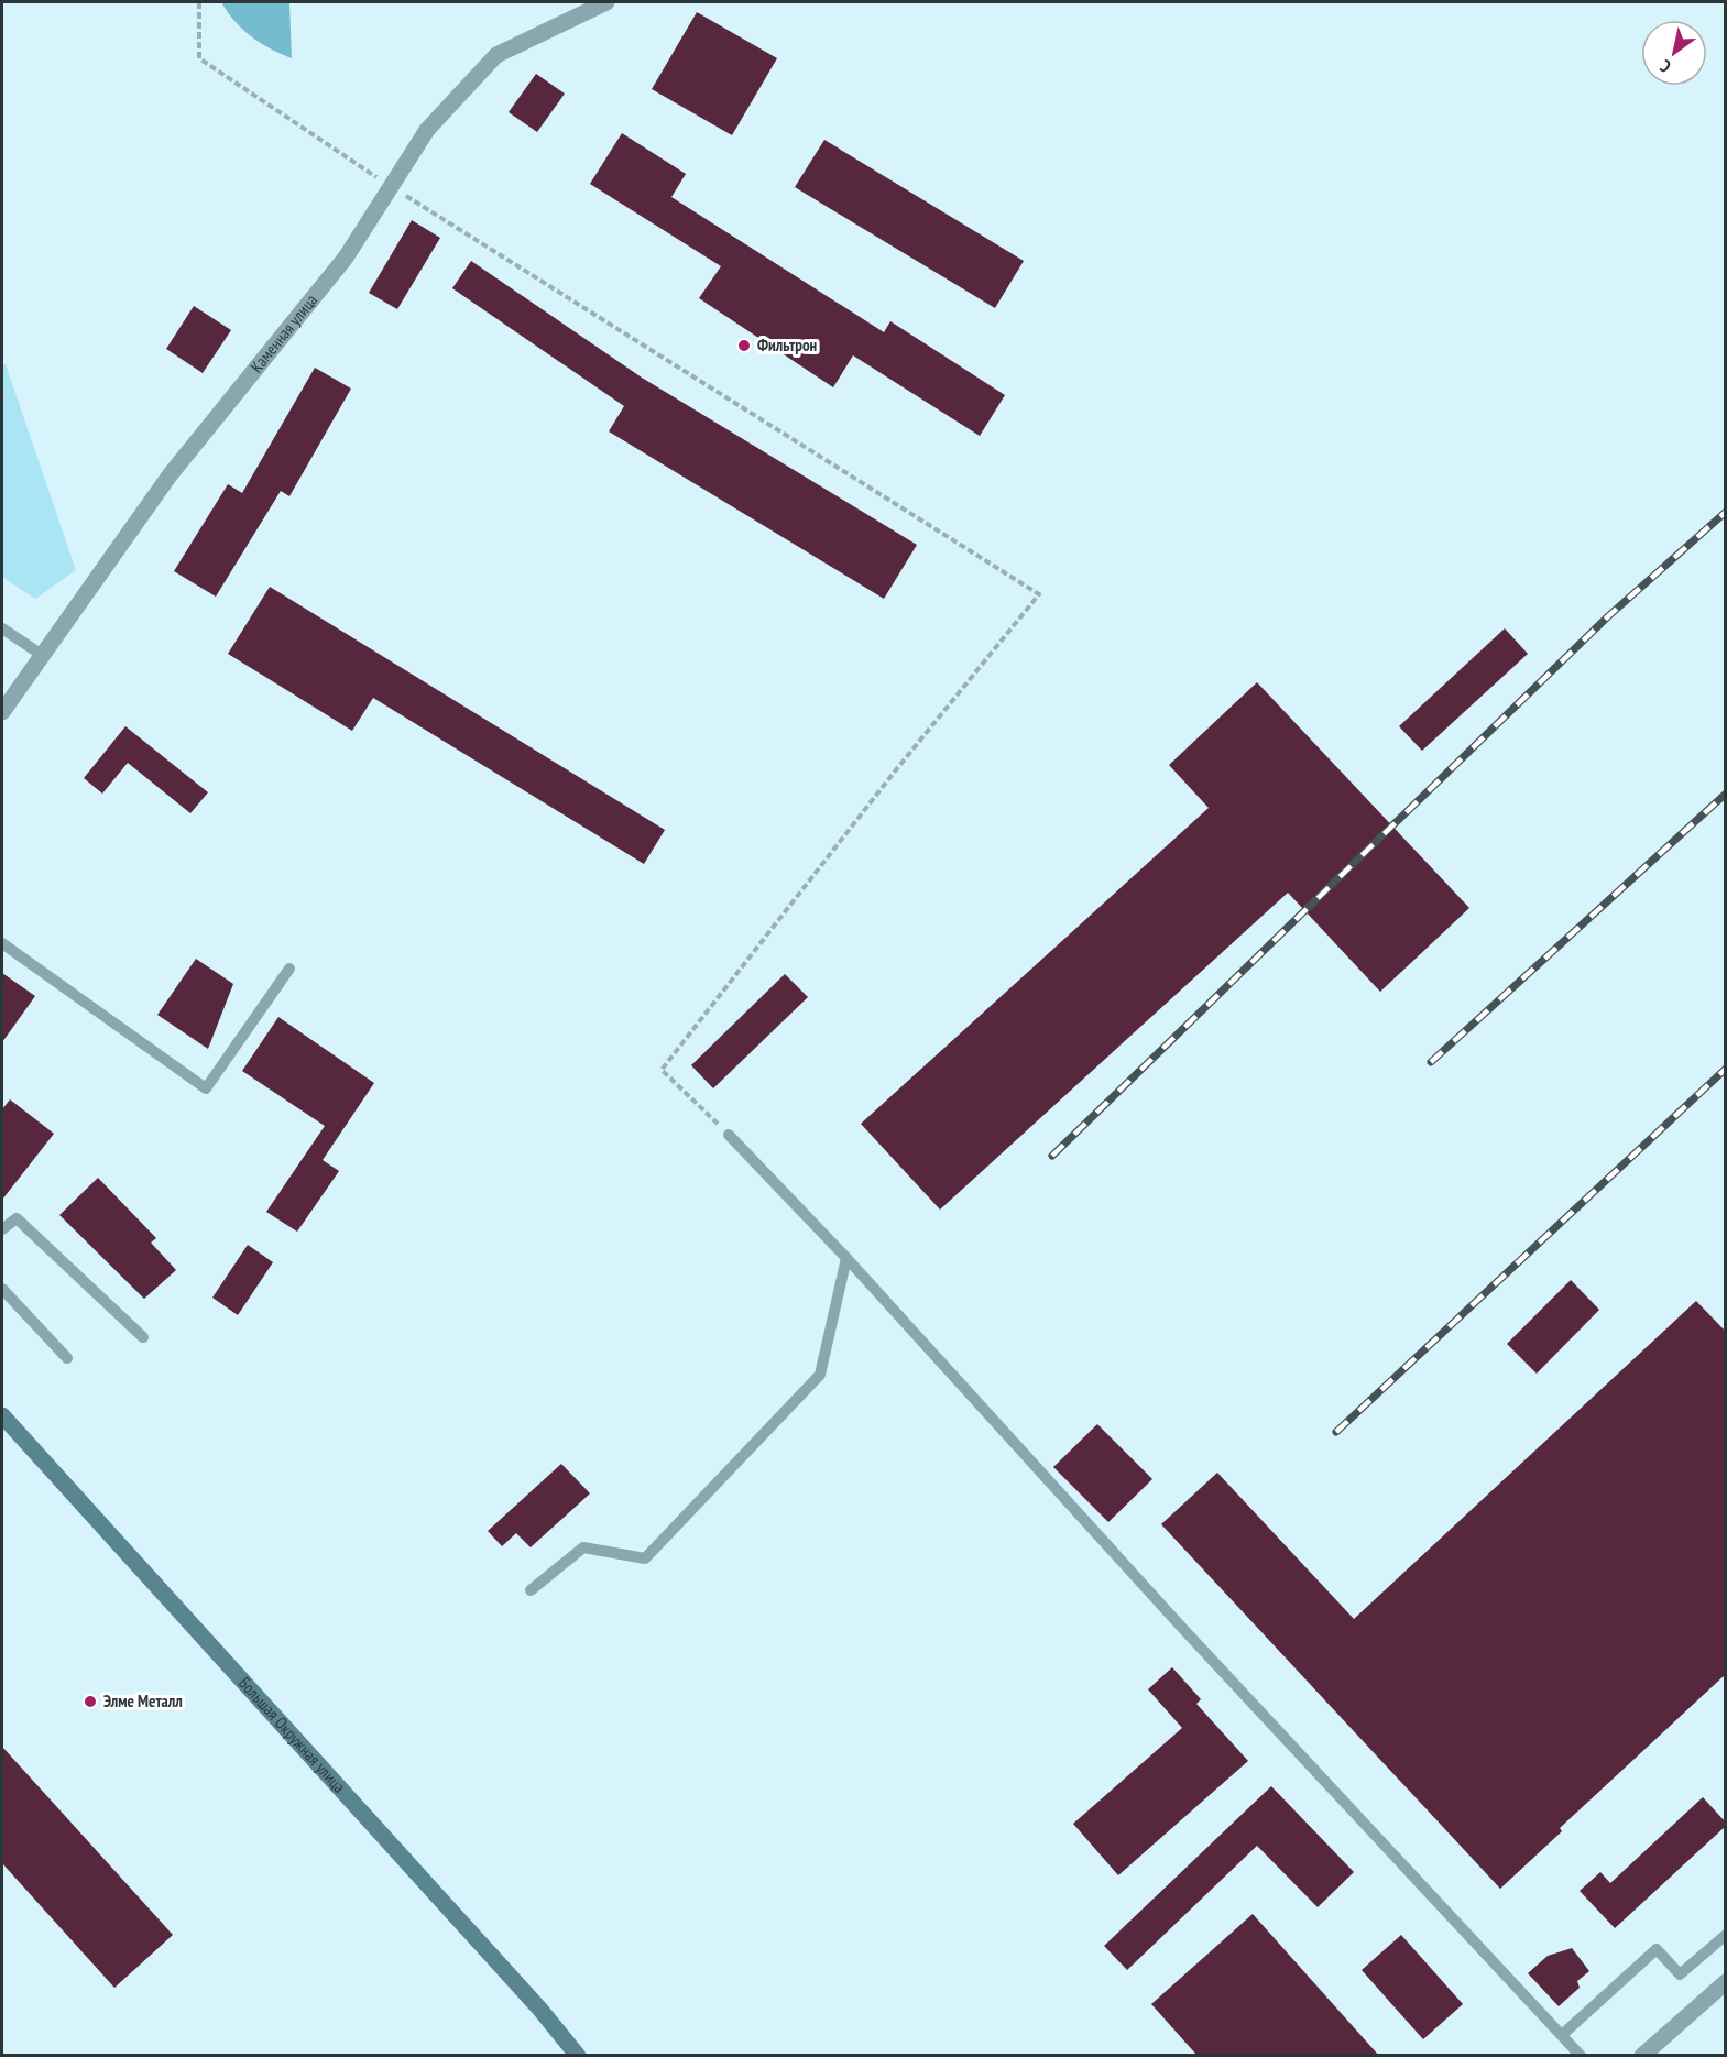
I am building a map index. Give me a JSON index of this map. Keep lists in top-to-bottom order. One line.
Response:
{"streets":{"main road":["Большая Окружная улица"],"street":["Каменная улица"]},"places":["Фильтрон","Элме Металл"],"north":"bottom left"}
